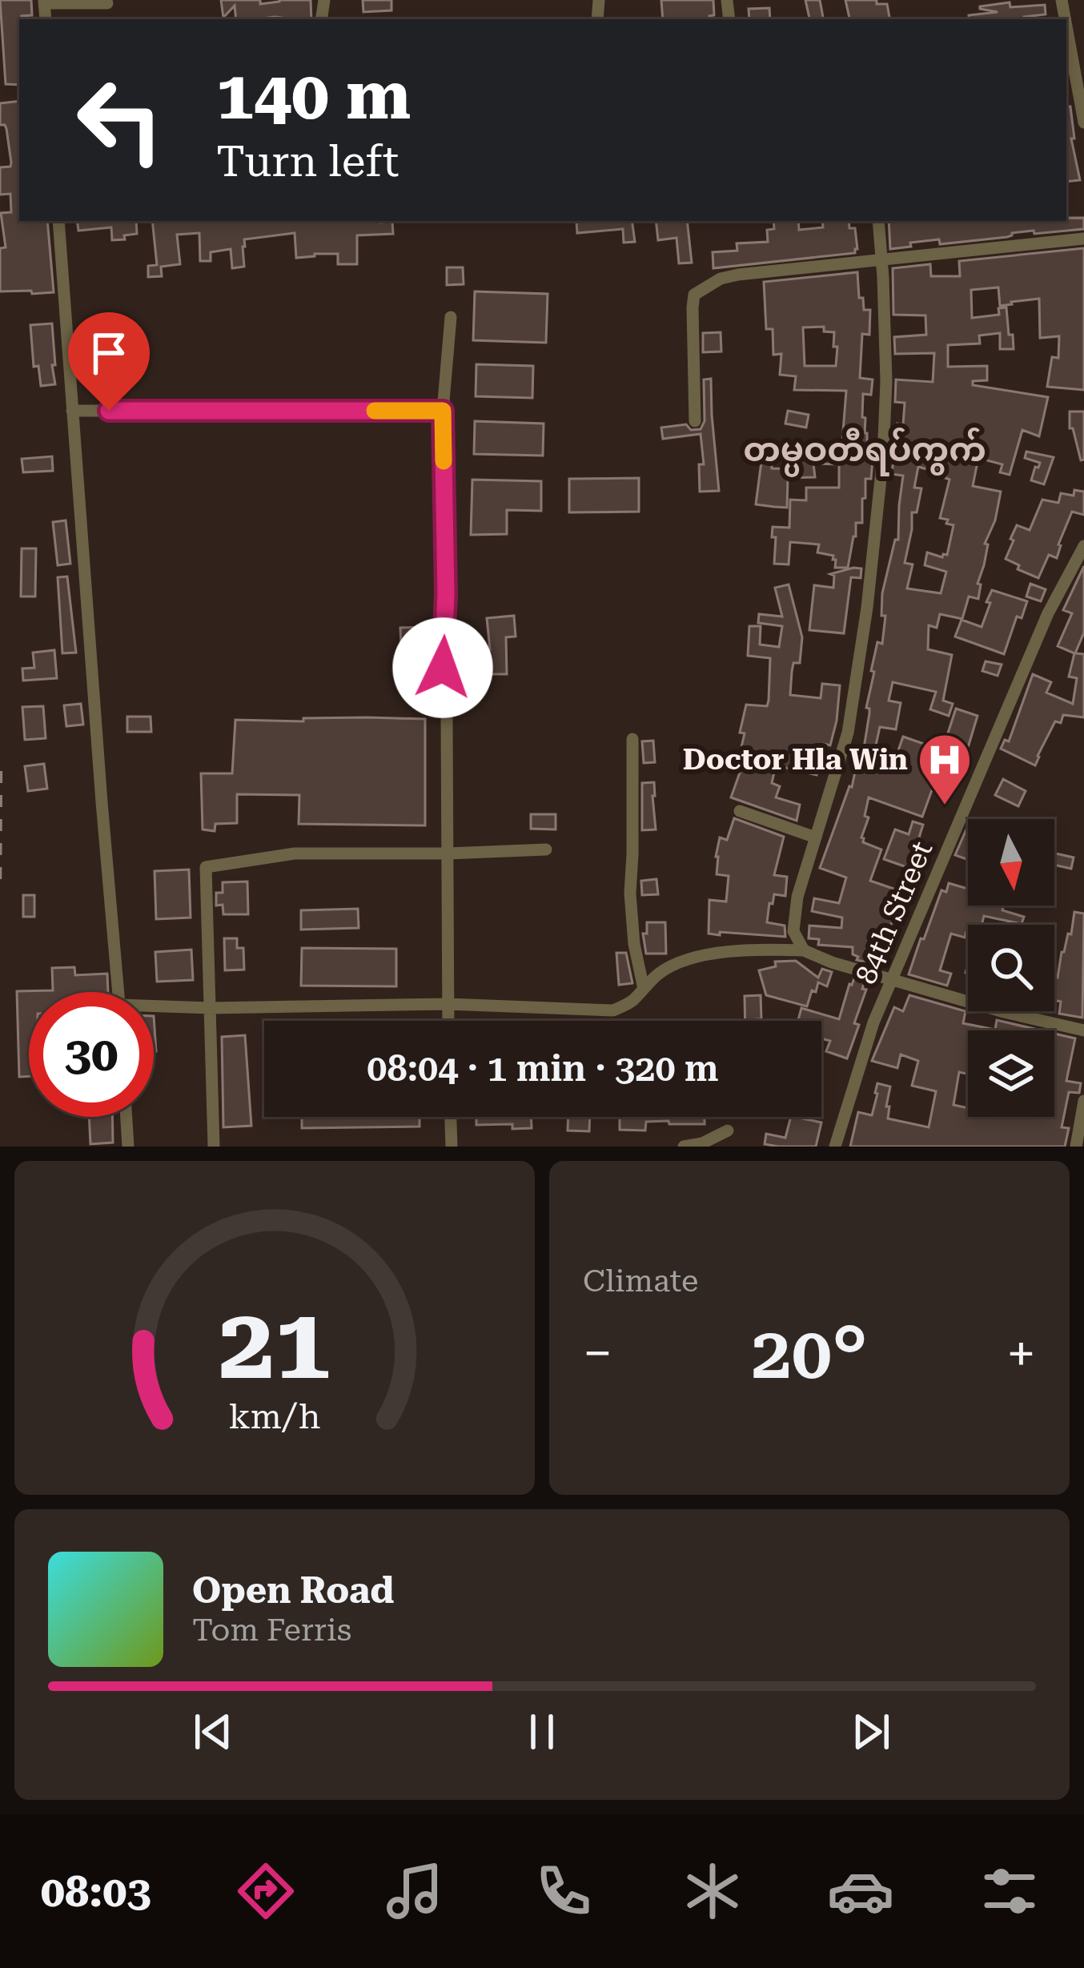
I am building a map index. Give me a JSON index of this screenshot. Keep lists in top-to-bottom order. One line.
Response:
{"streets":{"street":["84th Street"]},"districts":["တမ္ပဝတီရပ်ကွက်"],"places":{"hospital":["Doctor Hla Win"]},"north":"bottom","page":{"turn":["140 m","Turn left"],"limit":"30","trip":"08:04 · 1 min · 320 m","tile":"Climate","heat":["−","20°","+"],"song":["Open Road","Tom Ferris"],"tabs":"08:03","gauge":["21","km/h"]}}
